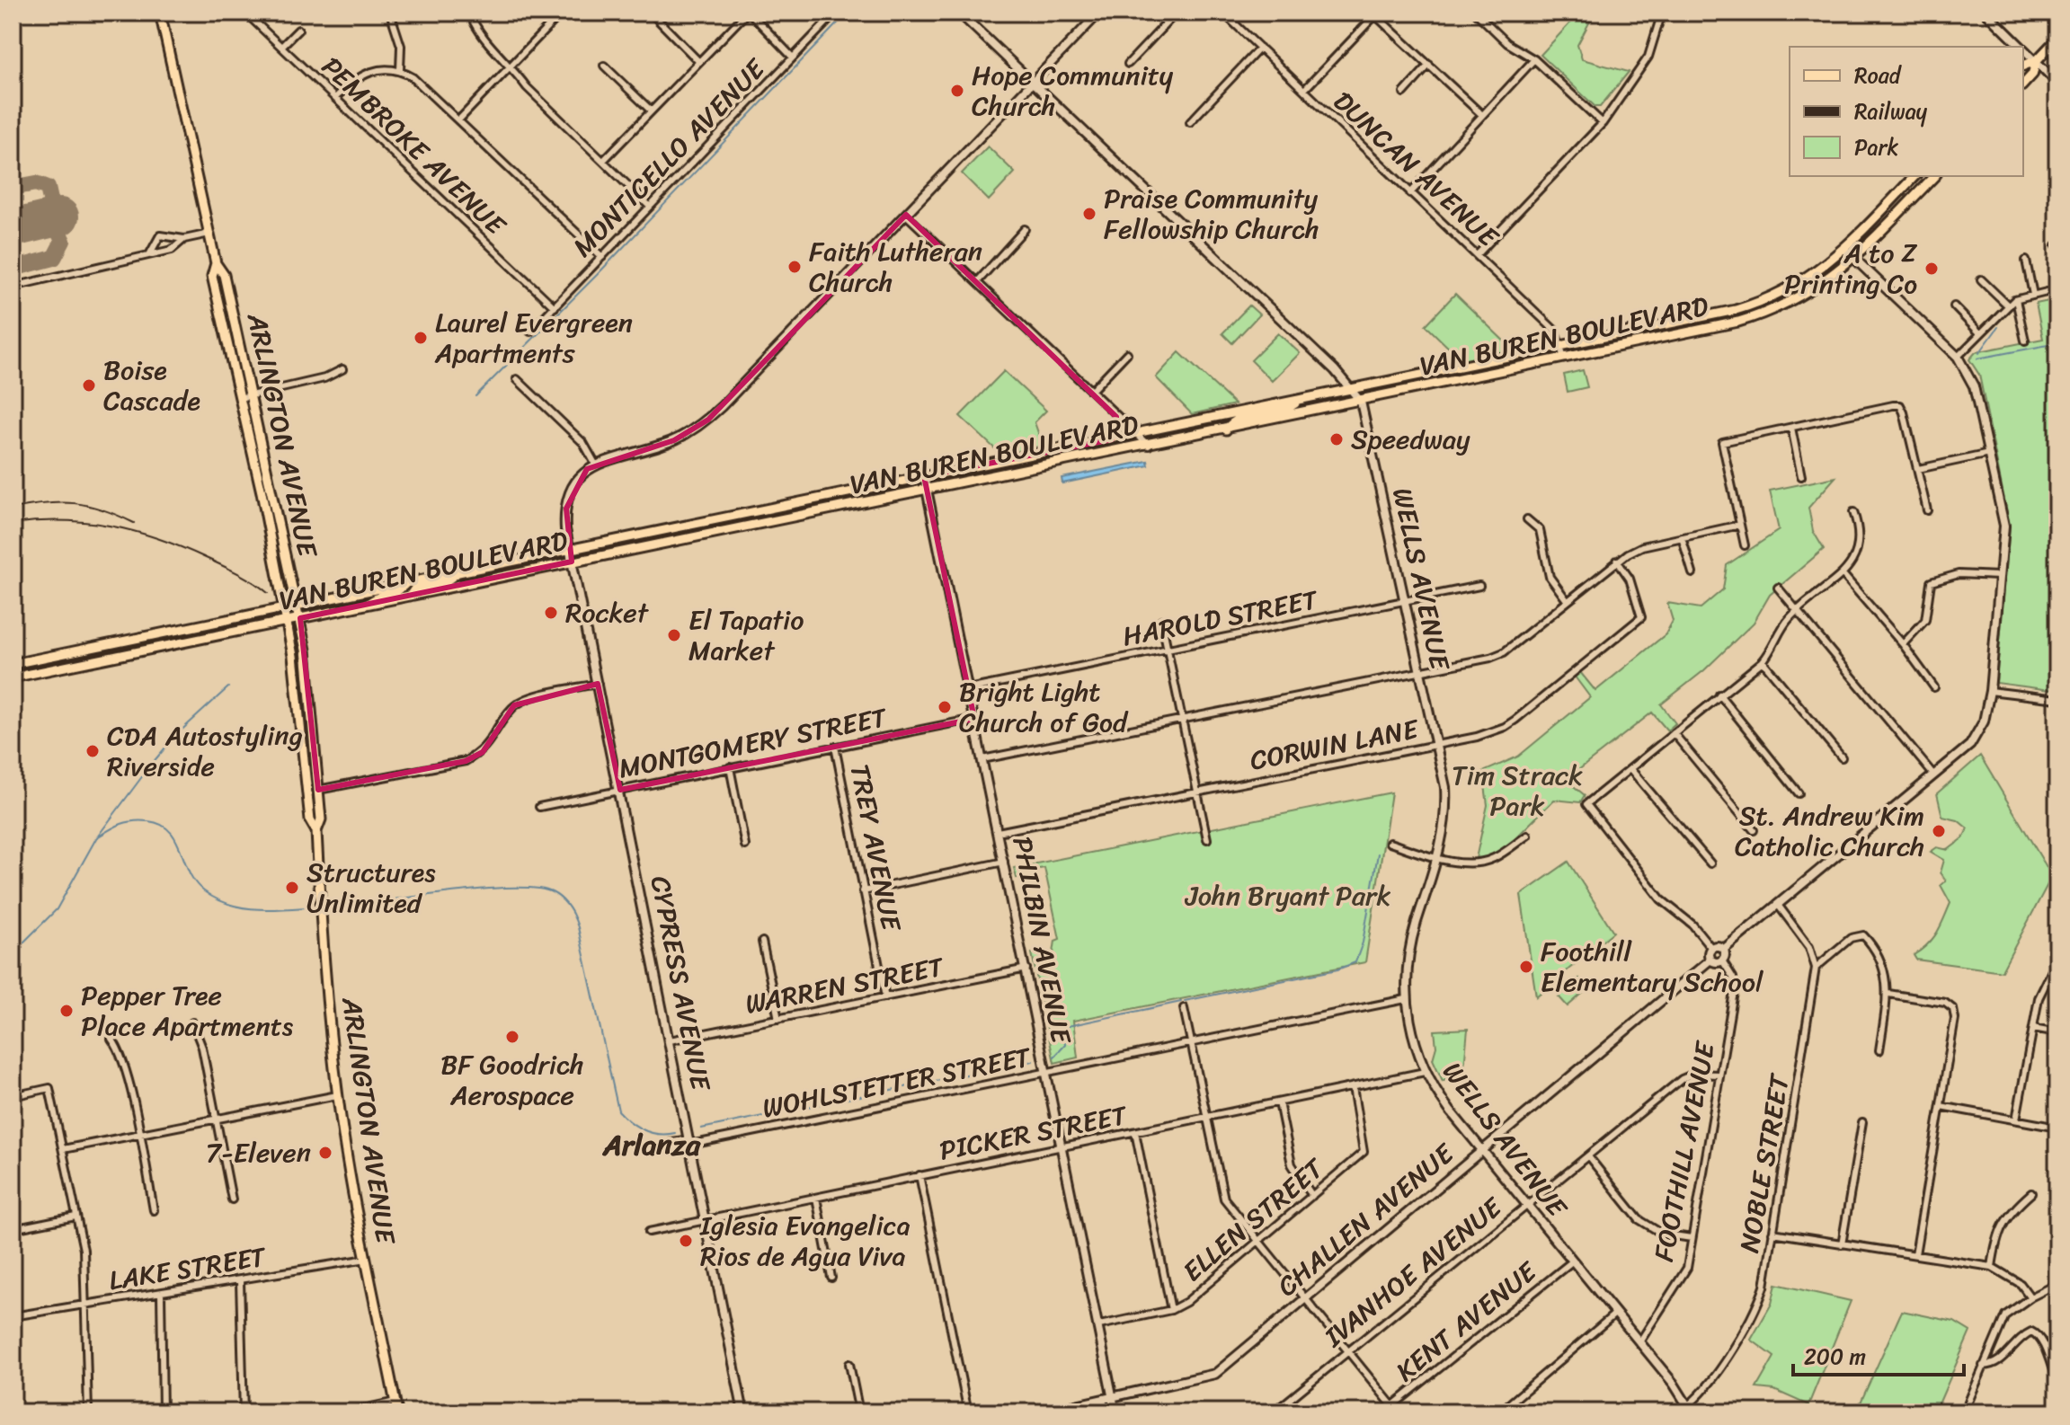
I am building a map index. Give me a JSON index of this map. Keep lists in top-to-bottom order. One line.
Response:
{"streets":{"main road":["VAN BUREN BOULEVARD","ARLINGTON AVENUE"],"street":["PEMBROKE AVENUE","MONTICELLO AVENUE","DUNCAN AVENUE","WELLS AVENUE","HAROLD STREET","MONTGOMERY STREET","CORWIN LANE","TREY AVENUE","PHILBIN AVENUE","CYPRESS AVENUE","WARREN STREET","WOHLSTETTER STREET","PICKER STREET","FOOTHILL AVENUE","NOBLE STREET","ELLEN STREET","CHALLEN AVENUE","LAKE STREET","IVANHOE AVENUE","KENT AVENUE"]},"crossings":[["PEMBROKE AVENUE","MONTICELLO AVENUE"],["DUNCAN AVENUE","VAN BUREN BOULEVARD"],["VAN BUREN BOULEVARD","ARLINGTON AVENUE"],["VAN BUREN BOULEVARD","WELLS AVENUE"],["VAN BUREN BOULEVARD","PHILBIN AVENUE"],["VAN BUREN BOULEVARD","CYPRESS AVENUE"],["ARLINGTON AVENUE","LAKE STREET"],["WELLS AVENUE","HAROLD STREET"],["WELLS AVENUE","CORWIN LANE"],["WELLS AVENUE","WOHLSTETTER STREET"],["WELLS AVENUE","PICKER STREET"],["WELLS AVENUE","FOOTHILL AVENUE"],["WELLS AVENUE","NOBLE STREET"],["WELLS AVENUE","CHALLEN AVENUE"],["WELLS AVENUE","IVANHOE AVENUE"],["WELLS AVENUE","KENT AVENUE"],["HAROLD STREET","PHILBIN AVENUE"],["MONTGOMERY STREET","TREY AVENUE"],["MONTGOMERY STREET","PHILBIN AVENUE"],["MONTGOMERY STREET","CYPRESS AVENUE"],["CORWIN LANE","PHILBIN AVENUE"],["TREY AVENUE","WARREN STREET"],["PHILBIN AVENUE","WARREN STREET"],["PHILBIN AVENUE","WOHLSTETTER STREET"],["PHILBIN AVENUE","PICKER STREET"],["PHILBIN AVENUE","ELLEN STREET"],["PHILBIN AVENUE","CHALLEN AVENUE"],["CYPRESS AVENUE","WARREN STREET"],["CYPRESS AVENUE","WOHLSTETTER STREET"],["CYPRESS AVENUE","PICKER STREET"],["PICKER STREET","ELLEN STREET"],["FOOTHILL AVENUE","CHALLEN AVENUE"],["FOOTHILL AVENUE","IVANHOE AVENUE"]],"districts":["Arlanza"],"parks":["Tim Strack Park","John Bryant Park"],"places":["Hope Community Church","Praise Community Fellowship Church","Faith Lutheran Church","A to Z Printing Co","Laurel Evergreen Apartments","Boise Cascade","Speedway","Rocket","El Tapatio Market","Bright Light Church of God","CDA Autostyling Riverside","St. Andrew Kim Catholic Church","Structures Unlimited","Foothill Elementary School","Pepper Tree Place Apartments","BF Goodrich Aerospace","7-Eleven","Iglesia Evangelica Rios de Agua Viva"],"legend":["Road","Railway","Park"],"scale_bar":"200 m"}
